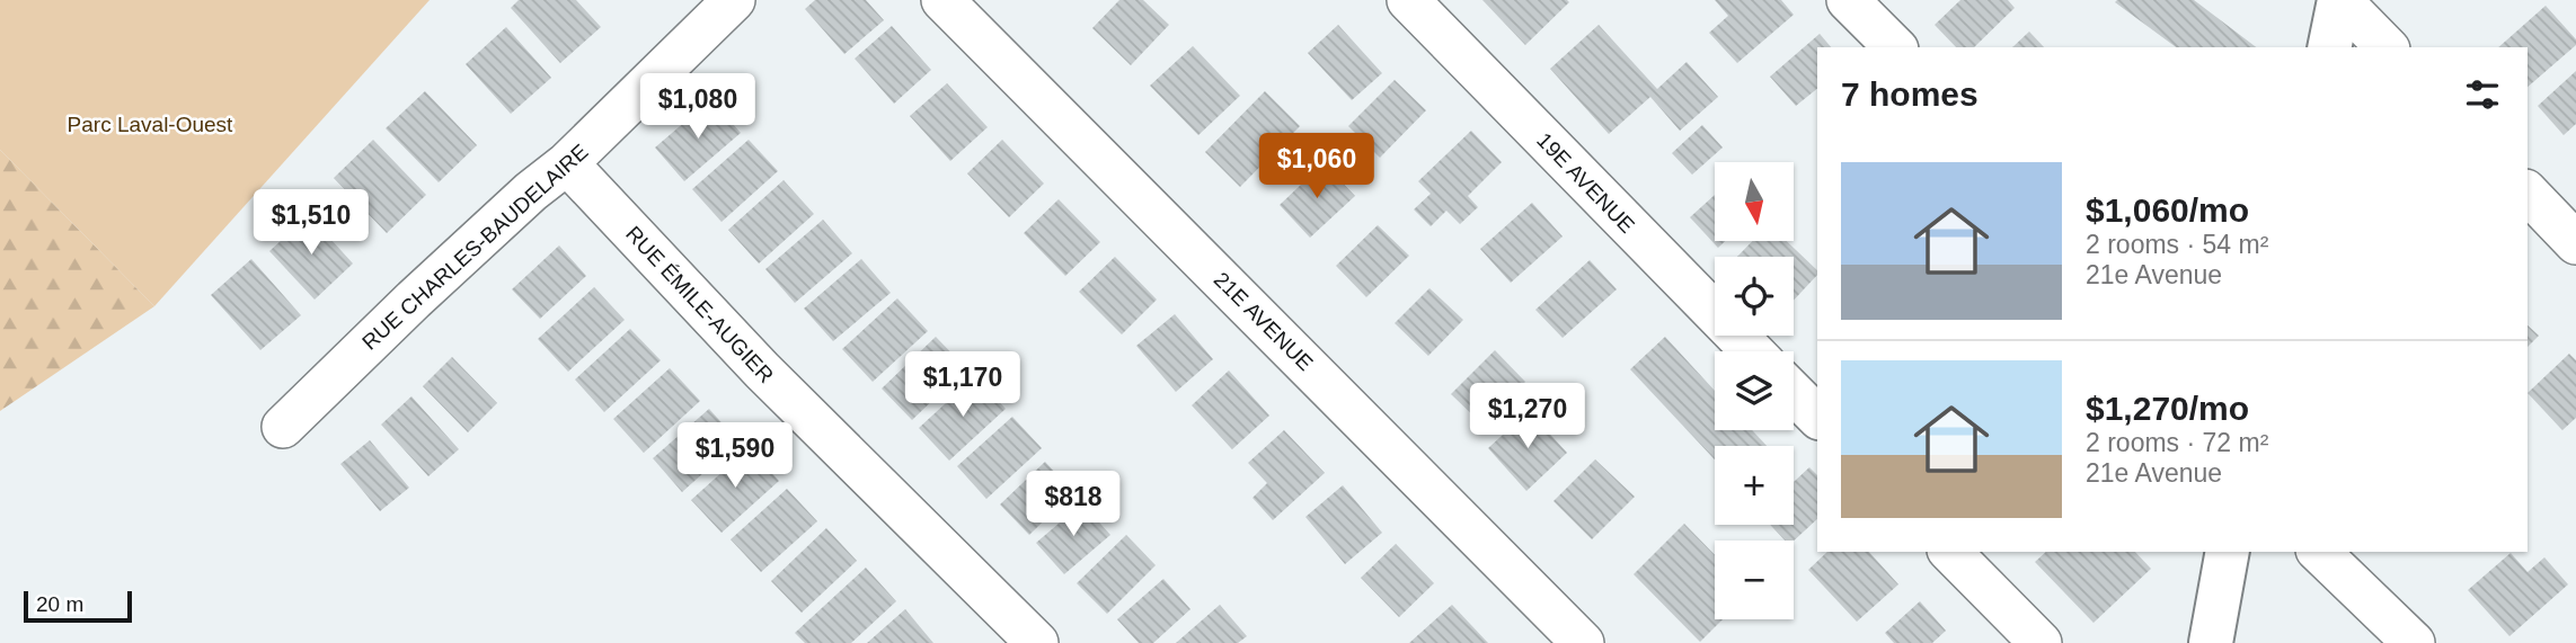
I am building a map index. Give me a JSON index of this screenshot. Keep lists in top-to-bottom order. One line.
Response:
{"streets":{"street":["19E AVENUE","RUE CHARLES-BAUDELAIRE","RUE ÉMILE-AUGIER","21E AVENUE"]},"crossings":[["RUE CHARLES-BAUDELAIRE","RUE ÉMILE-AUGIER"]],"parks":["Parc Laval-Ouest"],"scale_bar":"20 m","north":"bottom","page":{"heading":"7 homes","price":["$1,080","$1,060","$1,510","$1,170","$1,270","$1,590","$818"],"list":[{"name":"$1,060/mo","note":"2 rooms · 54 m² · 21e Avenue"},{"name":"$1,270/mo","note":"2 rooms · 72 m² · 21e Avenue"}],"map_buttons":["+","−"],"scale":"20 m"}}
